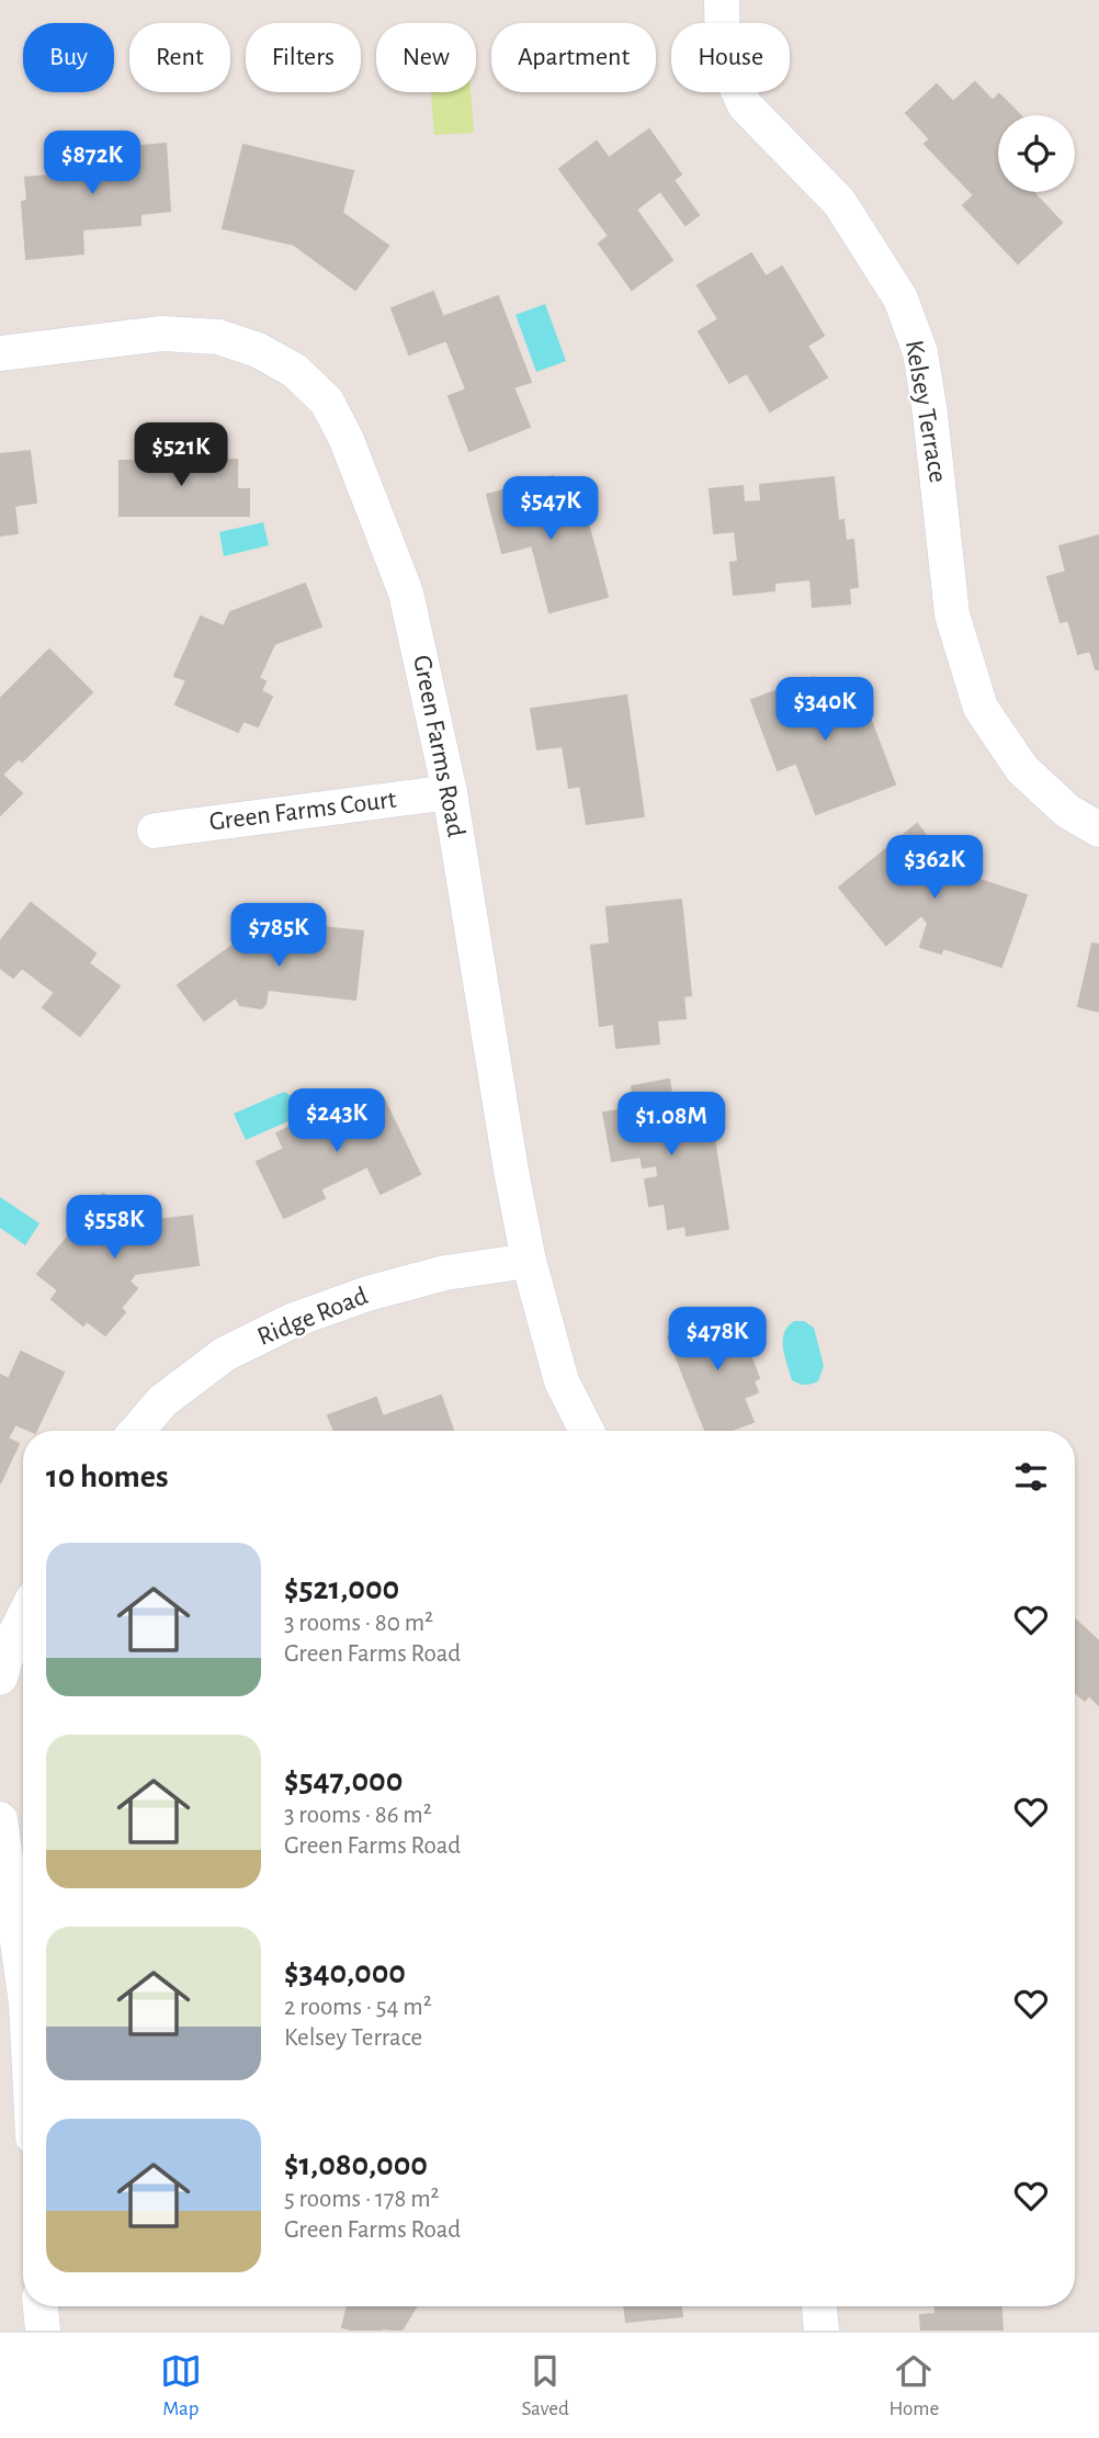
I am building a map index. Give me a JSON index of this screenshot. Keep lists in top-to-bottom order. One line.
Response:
{"streets":{"street":["Kelsey Terrace","Green Farms Road","Green Farms Court","Ridge Road"]},"crossings":[["Green Farms Road","Green Farms Court"],["Green Farms Road","Ridge Road"]],"page":{"chip":["Buy","Rent","Filters","New","Apartment","House"],"price":["$872K","$521K","$547K","$340K","$362K","$785K","$243K","$1.08M","$558K","$478K"],"heading":"10 homes","list":[{"name":"$521,000","note":"3 rooms · 80 m² · Green Farms Road"},{"name":"$547,000","note":"3 rooms · 86 m² · Green Farms Road"},{"name":"$340,000","note":"2 rooms · 54 m² · Kelsey Terrace"},{"name":"$1,080,000","note":"5 rooms · 178 m² · Green Farms Road"}],"tabs":["Map","Saved","Home"]}}
